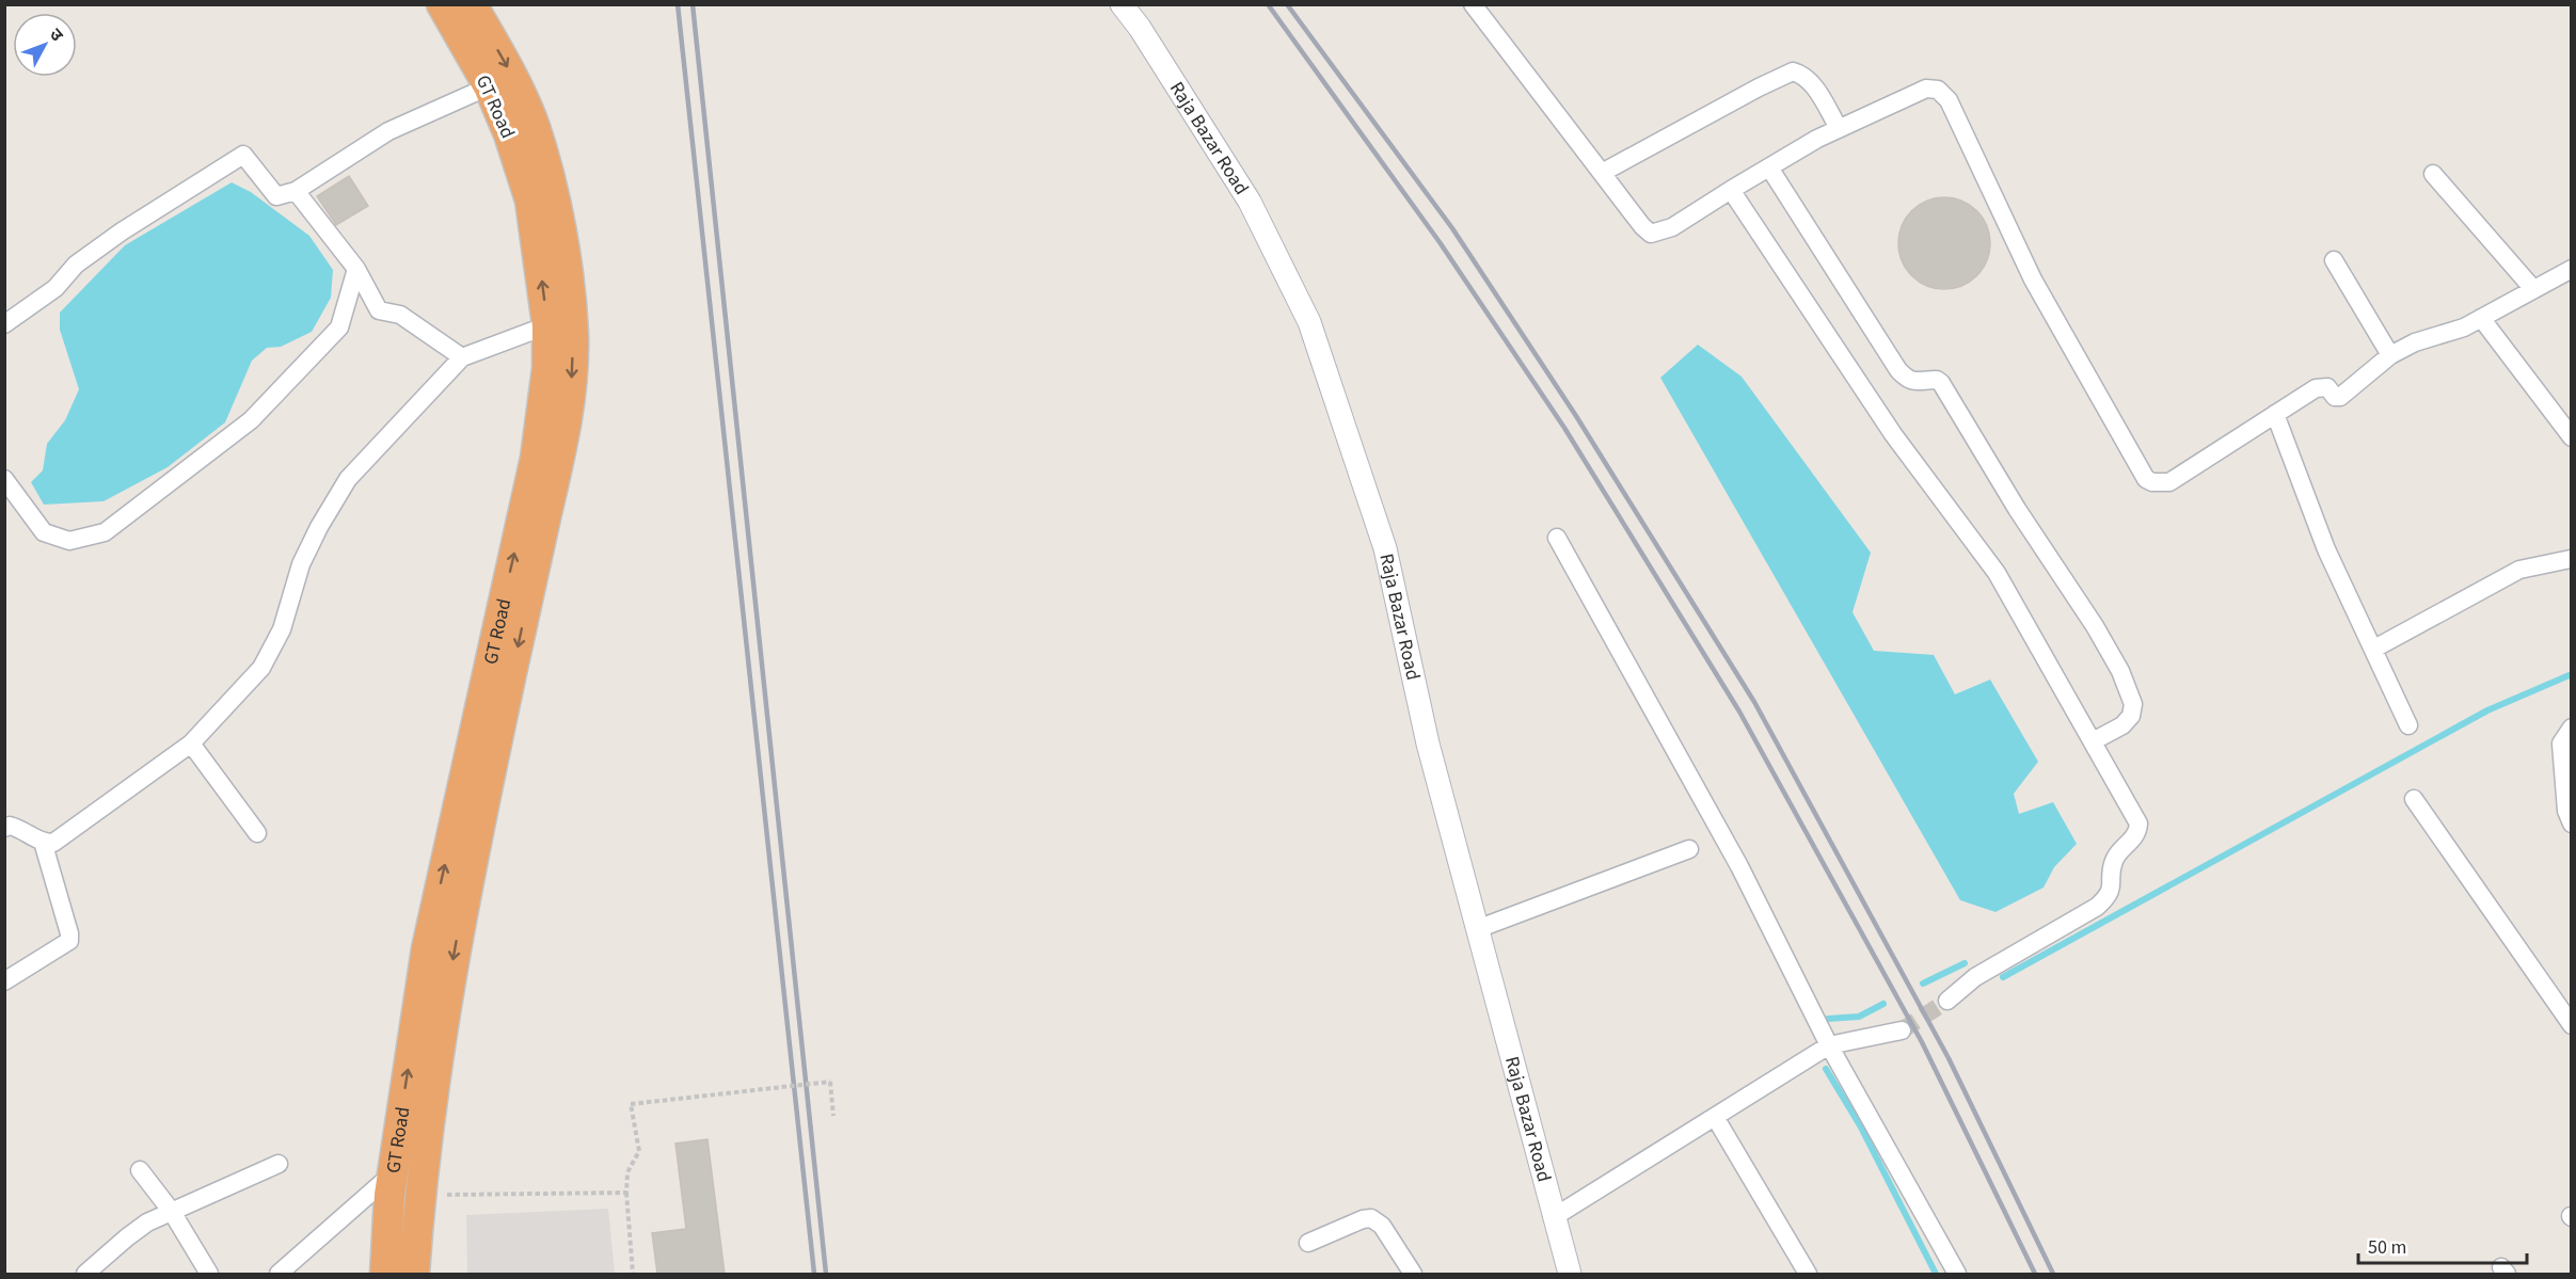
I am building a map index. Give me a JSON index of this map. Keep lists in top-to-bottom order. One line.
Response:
{"streets":{"highway":["GT Road"],"street":["Raja Bazar Road"]},"scale_bar":"50 m","north":"top right"}
